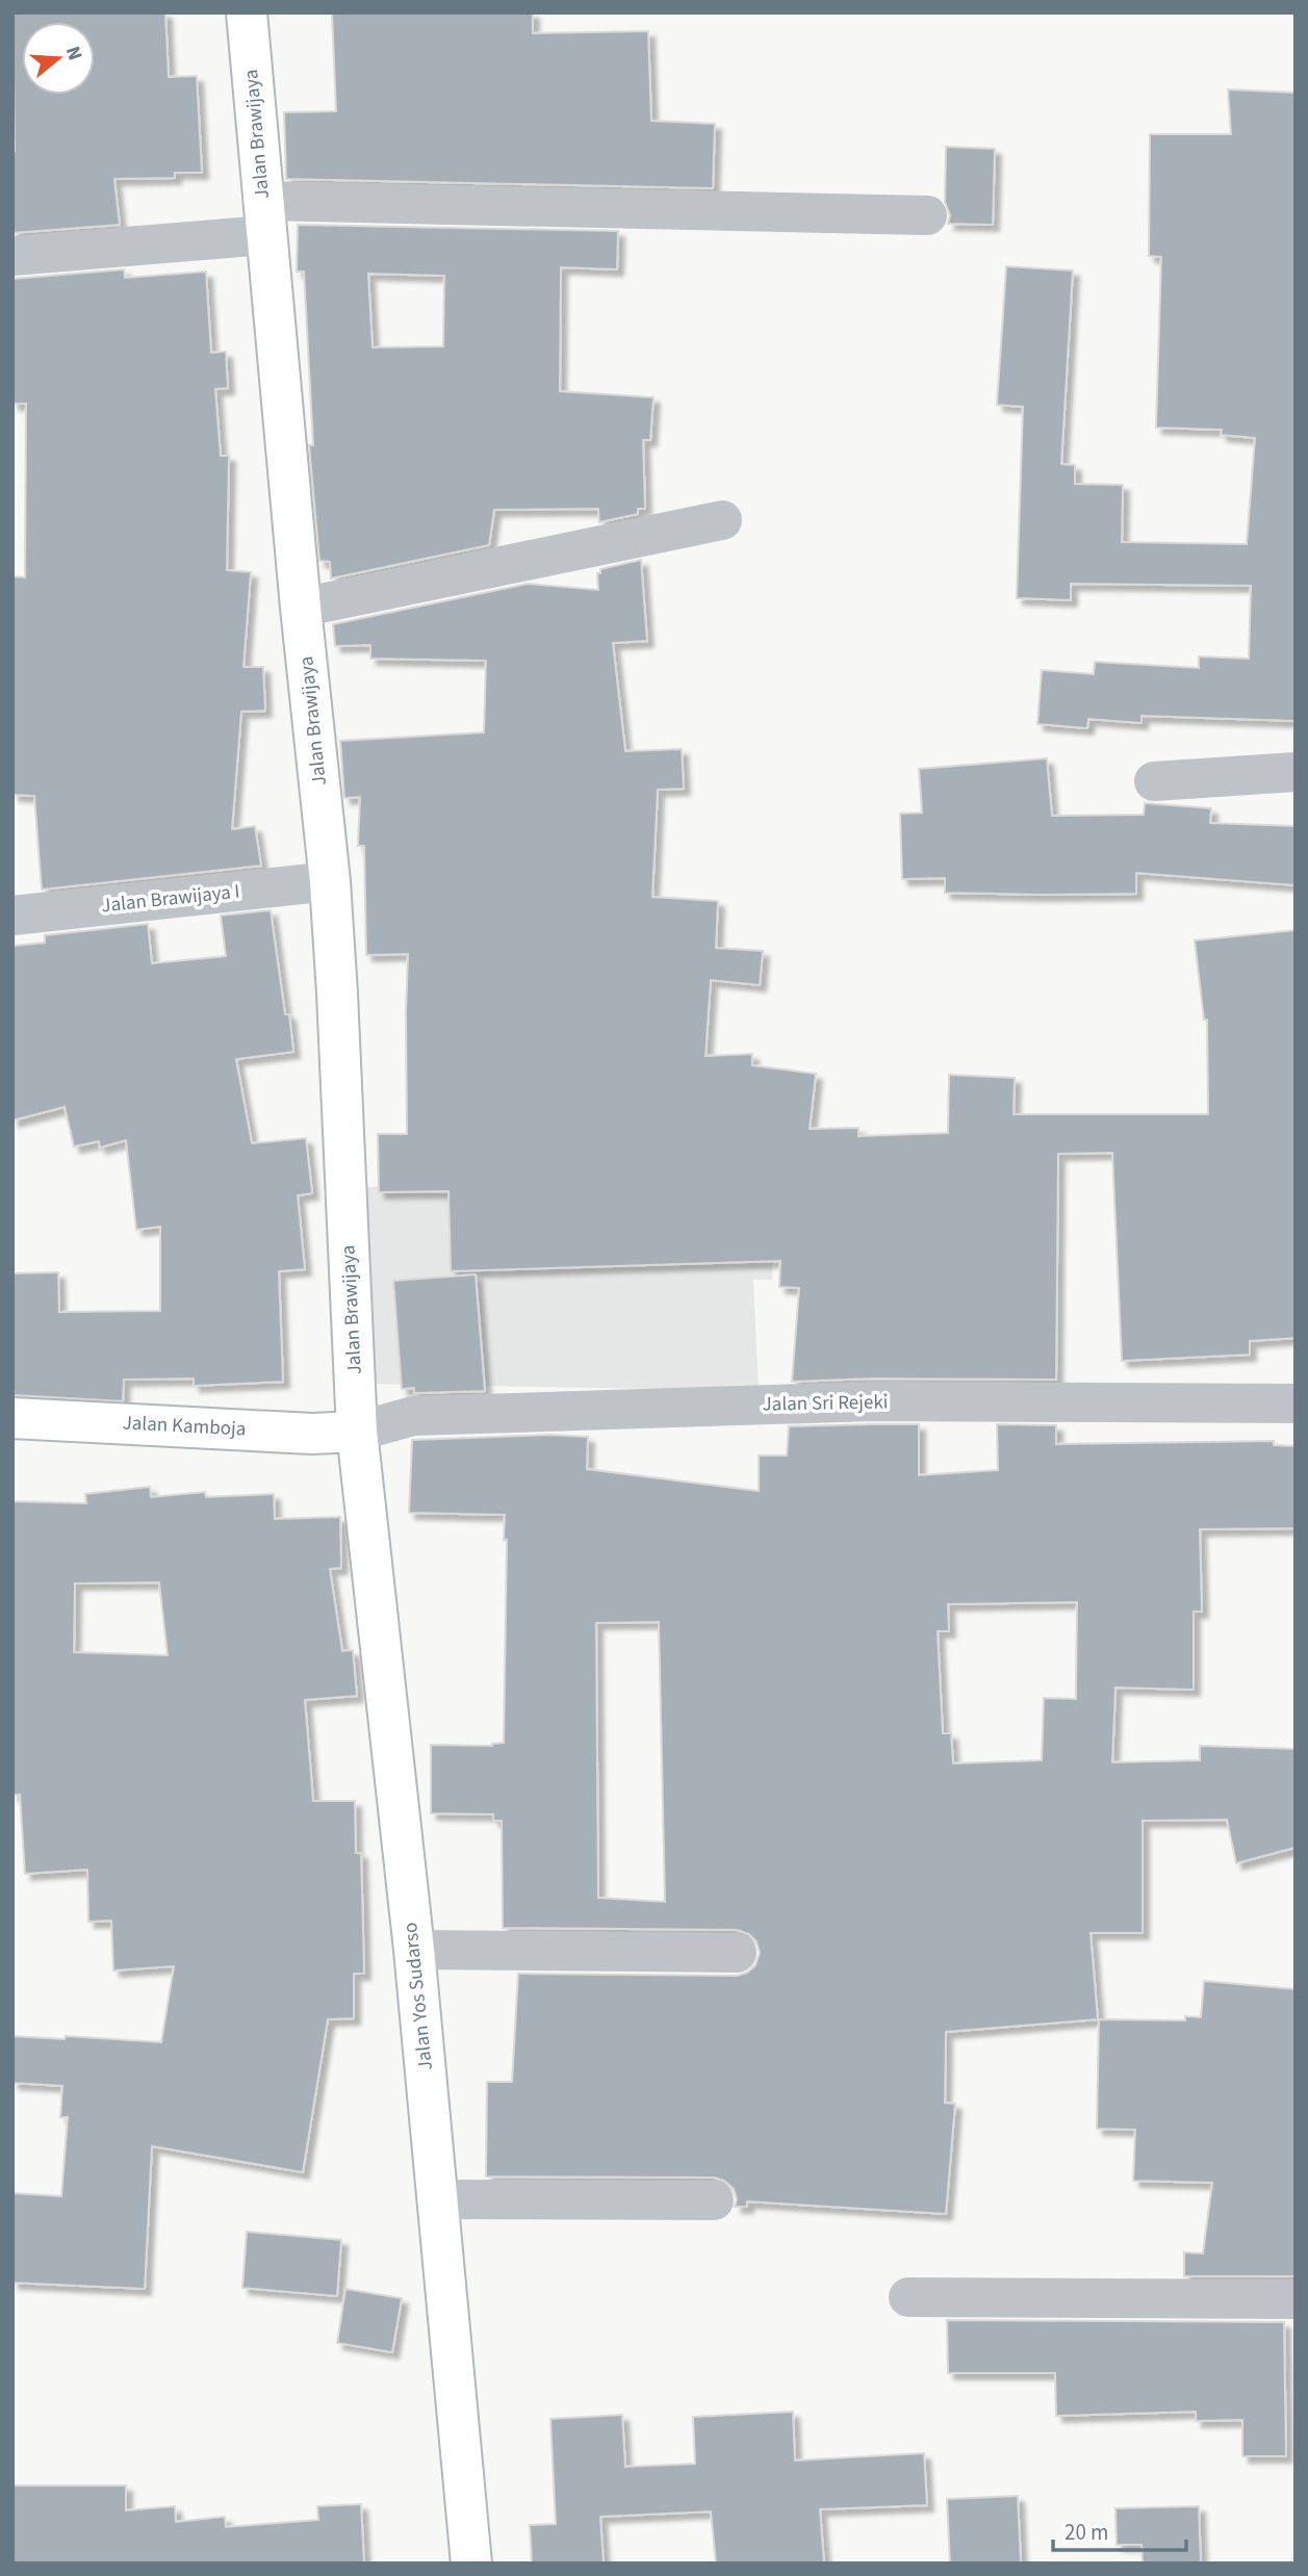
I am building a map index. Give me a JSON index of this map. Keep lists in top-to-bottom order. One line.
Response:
{"streets":{"main road":["Jalan Brawijaya","Jalan Kamboja","Jalan Yos Sudarso"],"street":["Jalan Brawijaya I","Jalan Sri Rejeki"]},"crossings":[["Jalan Brawijaya","Jalan Brawijaya I"],["Jalan Brawijaya","Jalan Sri Rejeki"],["Jalan Brawijaya","Jalan Kamboja"],["Jalan Brawijaya","Jalan Yos Sudarso"],["Jalan Sri Rejeki","Jalan Kamboja"],["Jalan Sri Rejeki","Jalan Yos Sudarso"],["Jalan Kamboja","Jalan Yos Sudarso"]],"scale_bar":"20 m","north":"right"}
